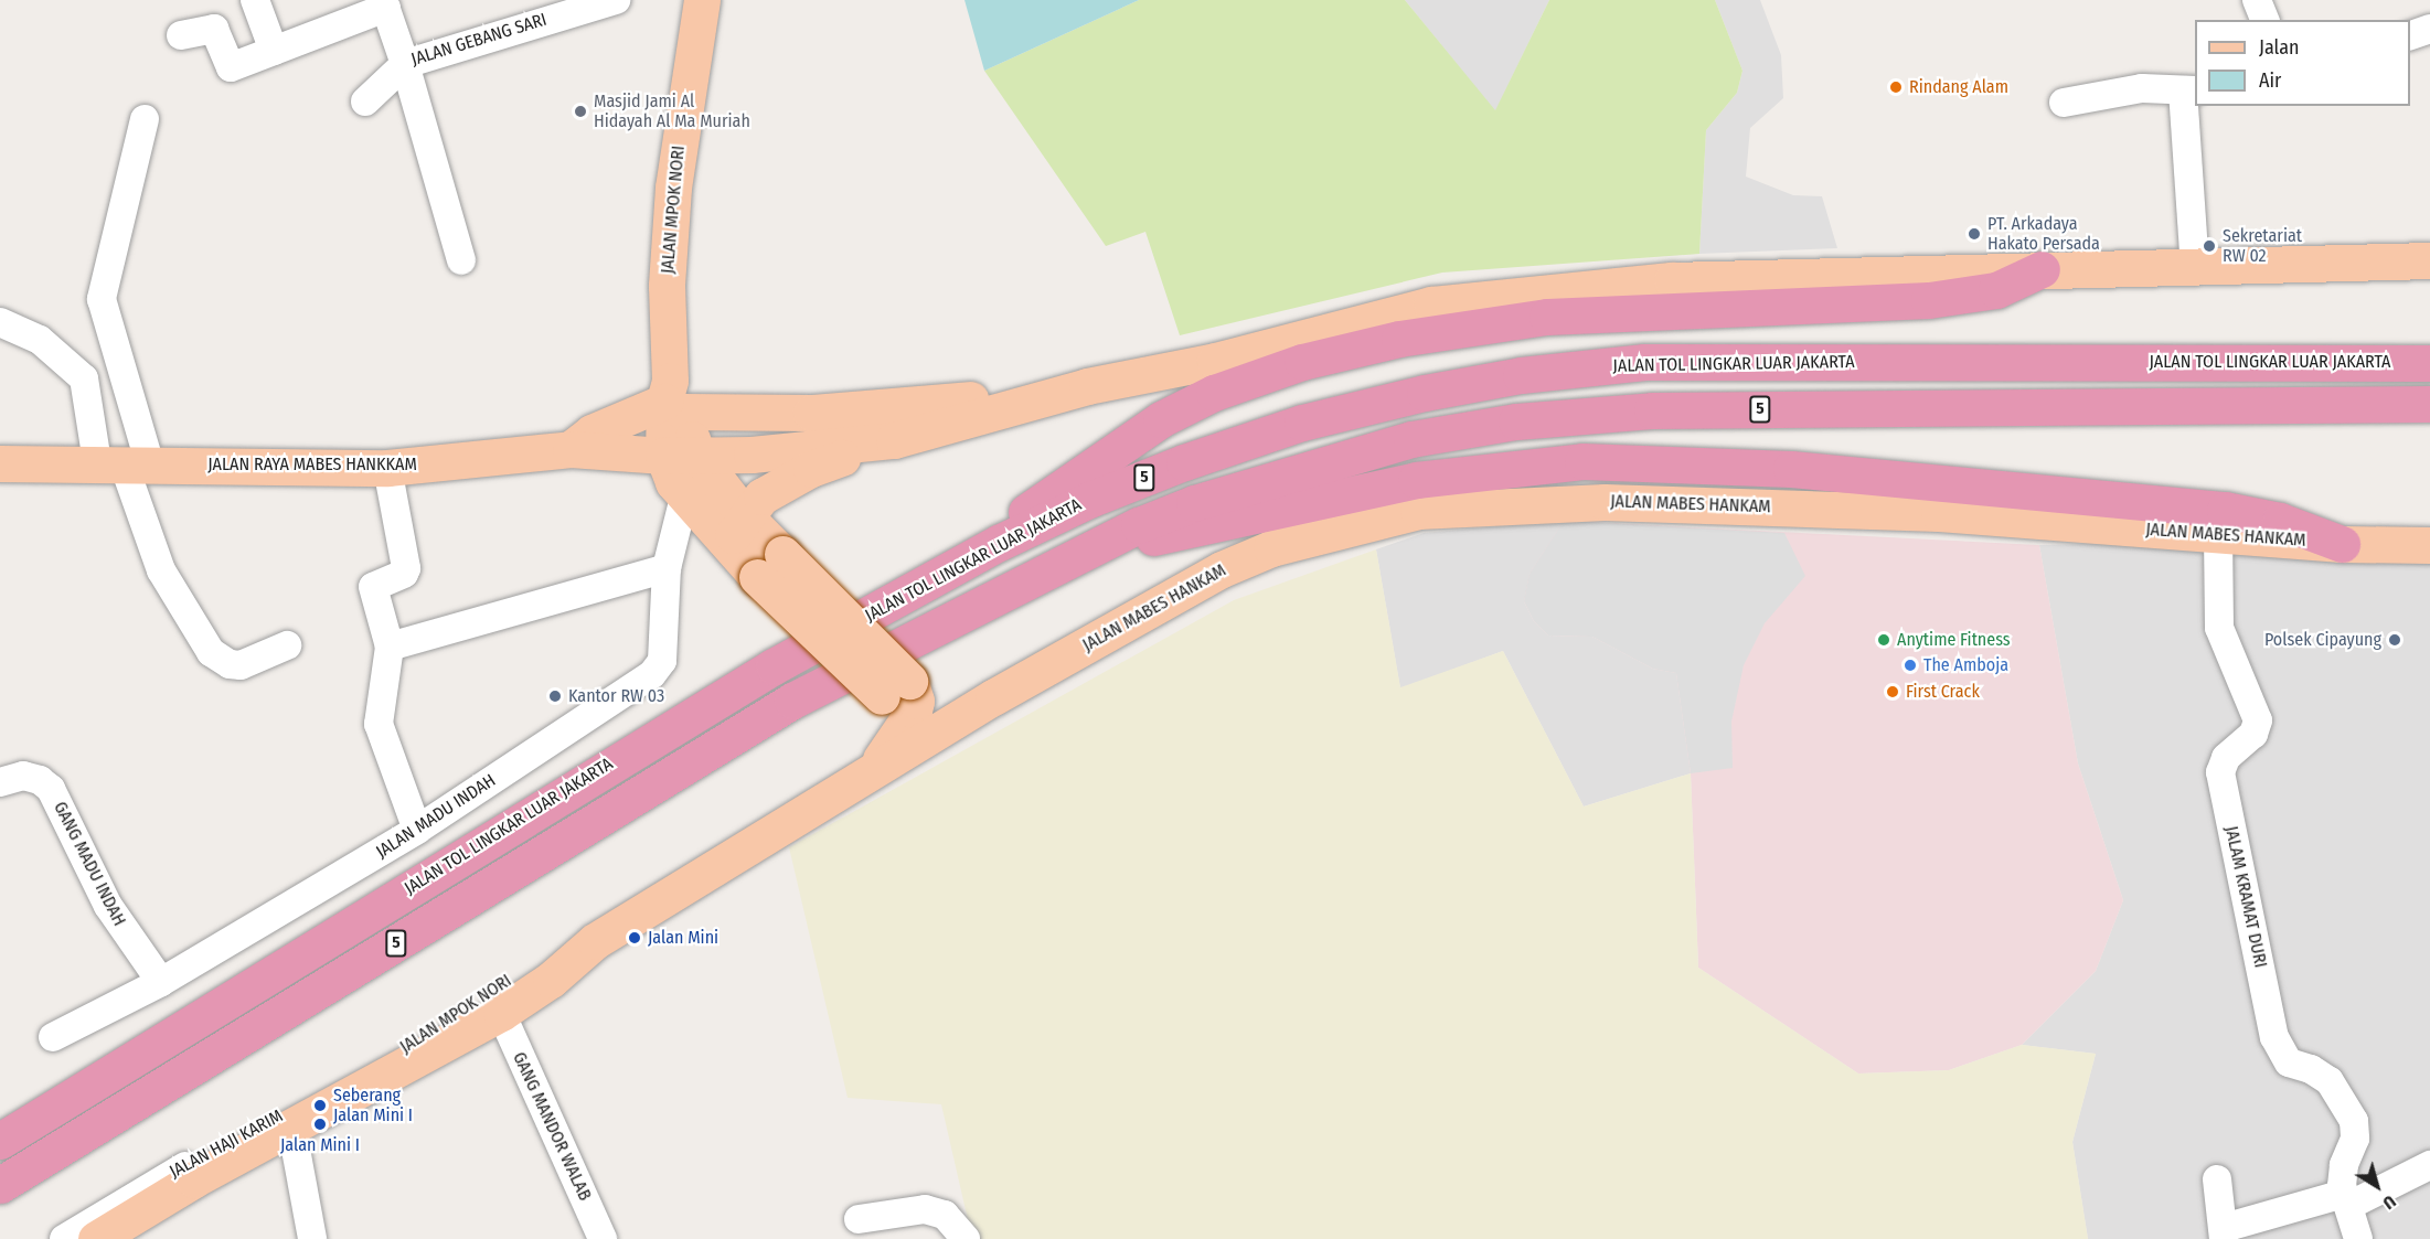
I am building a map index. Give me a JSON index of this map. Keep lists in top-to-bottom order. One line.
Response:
{"streets":{"highway":["JALAN TOL LINGKAR LUAR JAKARTA","5"],"main road":["JALAN MPOK NORI","JALAN RAYA MABES HANKKAM","JALAN MABES HANKAM"],"street":["JALAN GEBANG SARI","JALAN MADU INDAH","GANG MADU INDAH","JALAM KRAMAT DURI","GANG MANDOR WALAB","JALAN HAJI KARIM"]},"crossings":[["JALAN MPOK NORI","JALAN MABES HANKAM"],["JALAN MPOK NORI","JALAN MADU INDAH"],["JALAN MPOK NORI","GANG MANDOR WALAB"],["JALAN MPOK NORI","JALAN HAJI KARIM"],["JALAN MABES HANKAM","JALAM KRAMAT DURI"],["JALAN MADU INDAH","GANG MADU INDAH"]],"places":["Rindang Alam","Masjid Jami Al Hidayah Al Ma Muriah","PT. Arkadaya Hakato Persada","Sekretariat RW 02","Anytime Fitness","Polsek Cipayung","The Amboja","First Crack","Kantor RW 03","Jalan Mini","Seberang Jalan Mini I","Jalan Mini I"],"legend":["Jalan","Air"],"north":"bottom right"}
